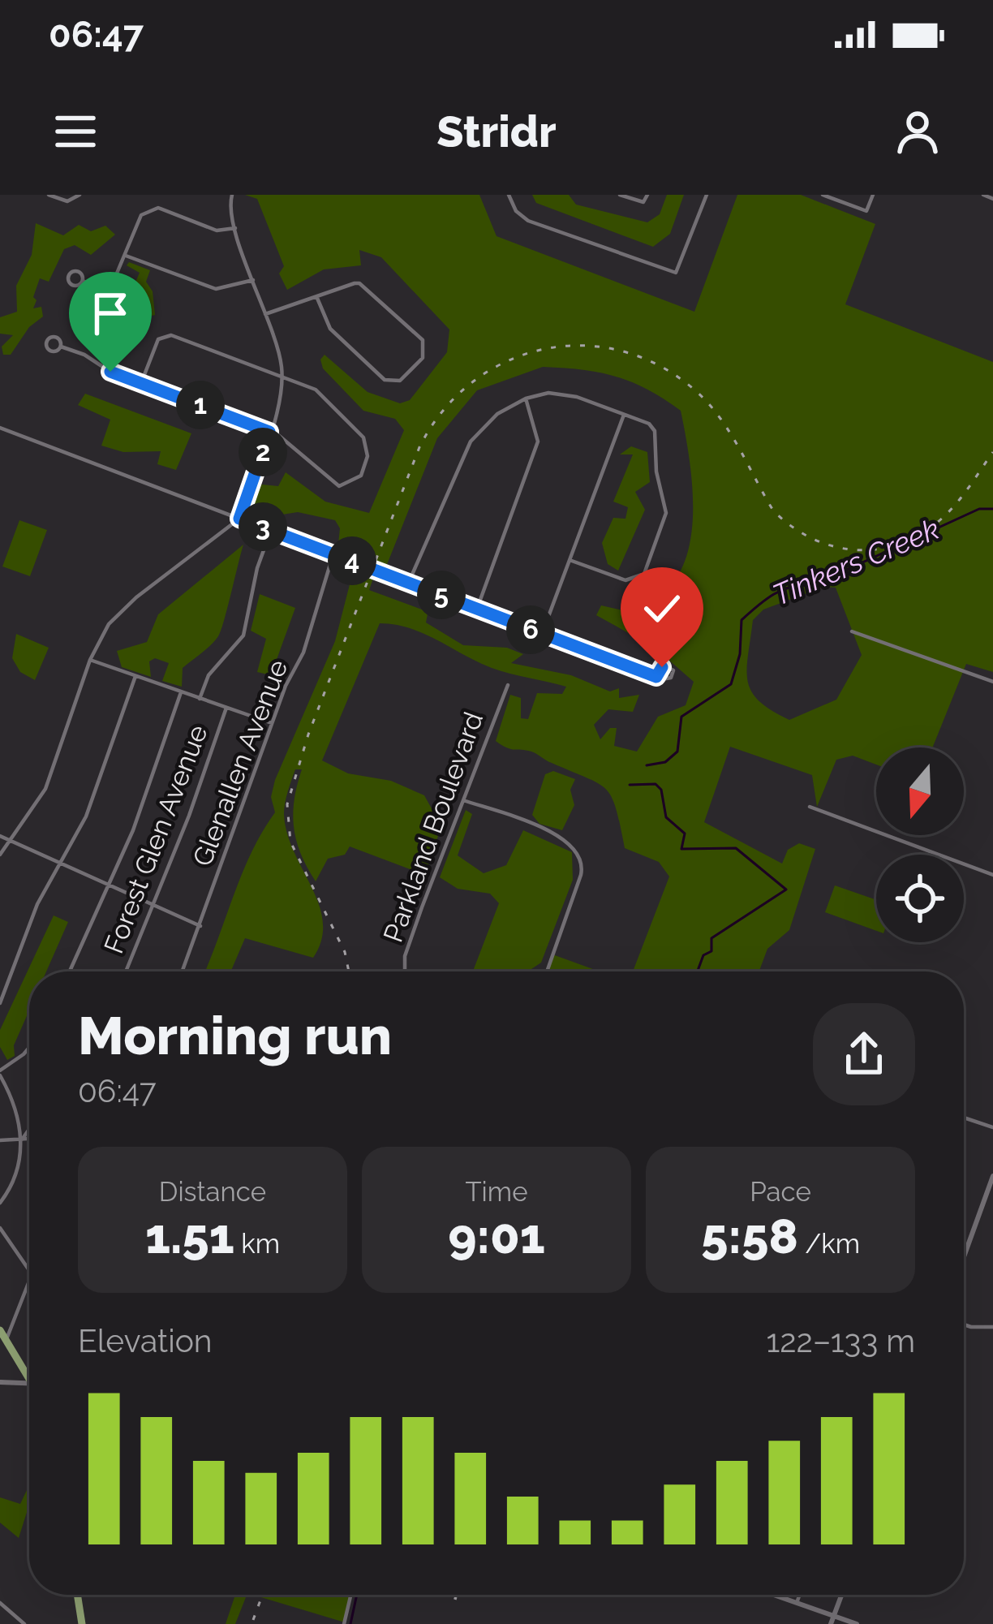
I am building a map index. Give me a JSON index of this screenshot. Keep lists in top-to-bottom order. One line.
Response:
{"streets":{"street":["Glenallen Avenue","Parkland Boulevard","Forest Glen Avenue"]},"water":["Tinkers Creek"],"north":"bottom","page":{"status":"06:47","header":"Stridr","pins":["1","2","3","4","5","6"],"heading":["Morning run","06:47"],"stats":[["Distance","1.51 km"],["Time","9:01"],["Pace","5:58 /km"]],"chart":["Elevation","122–133 m"]}}
